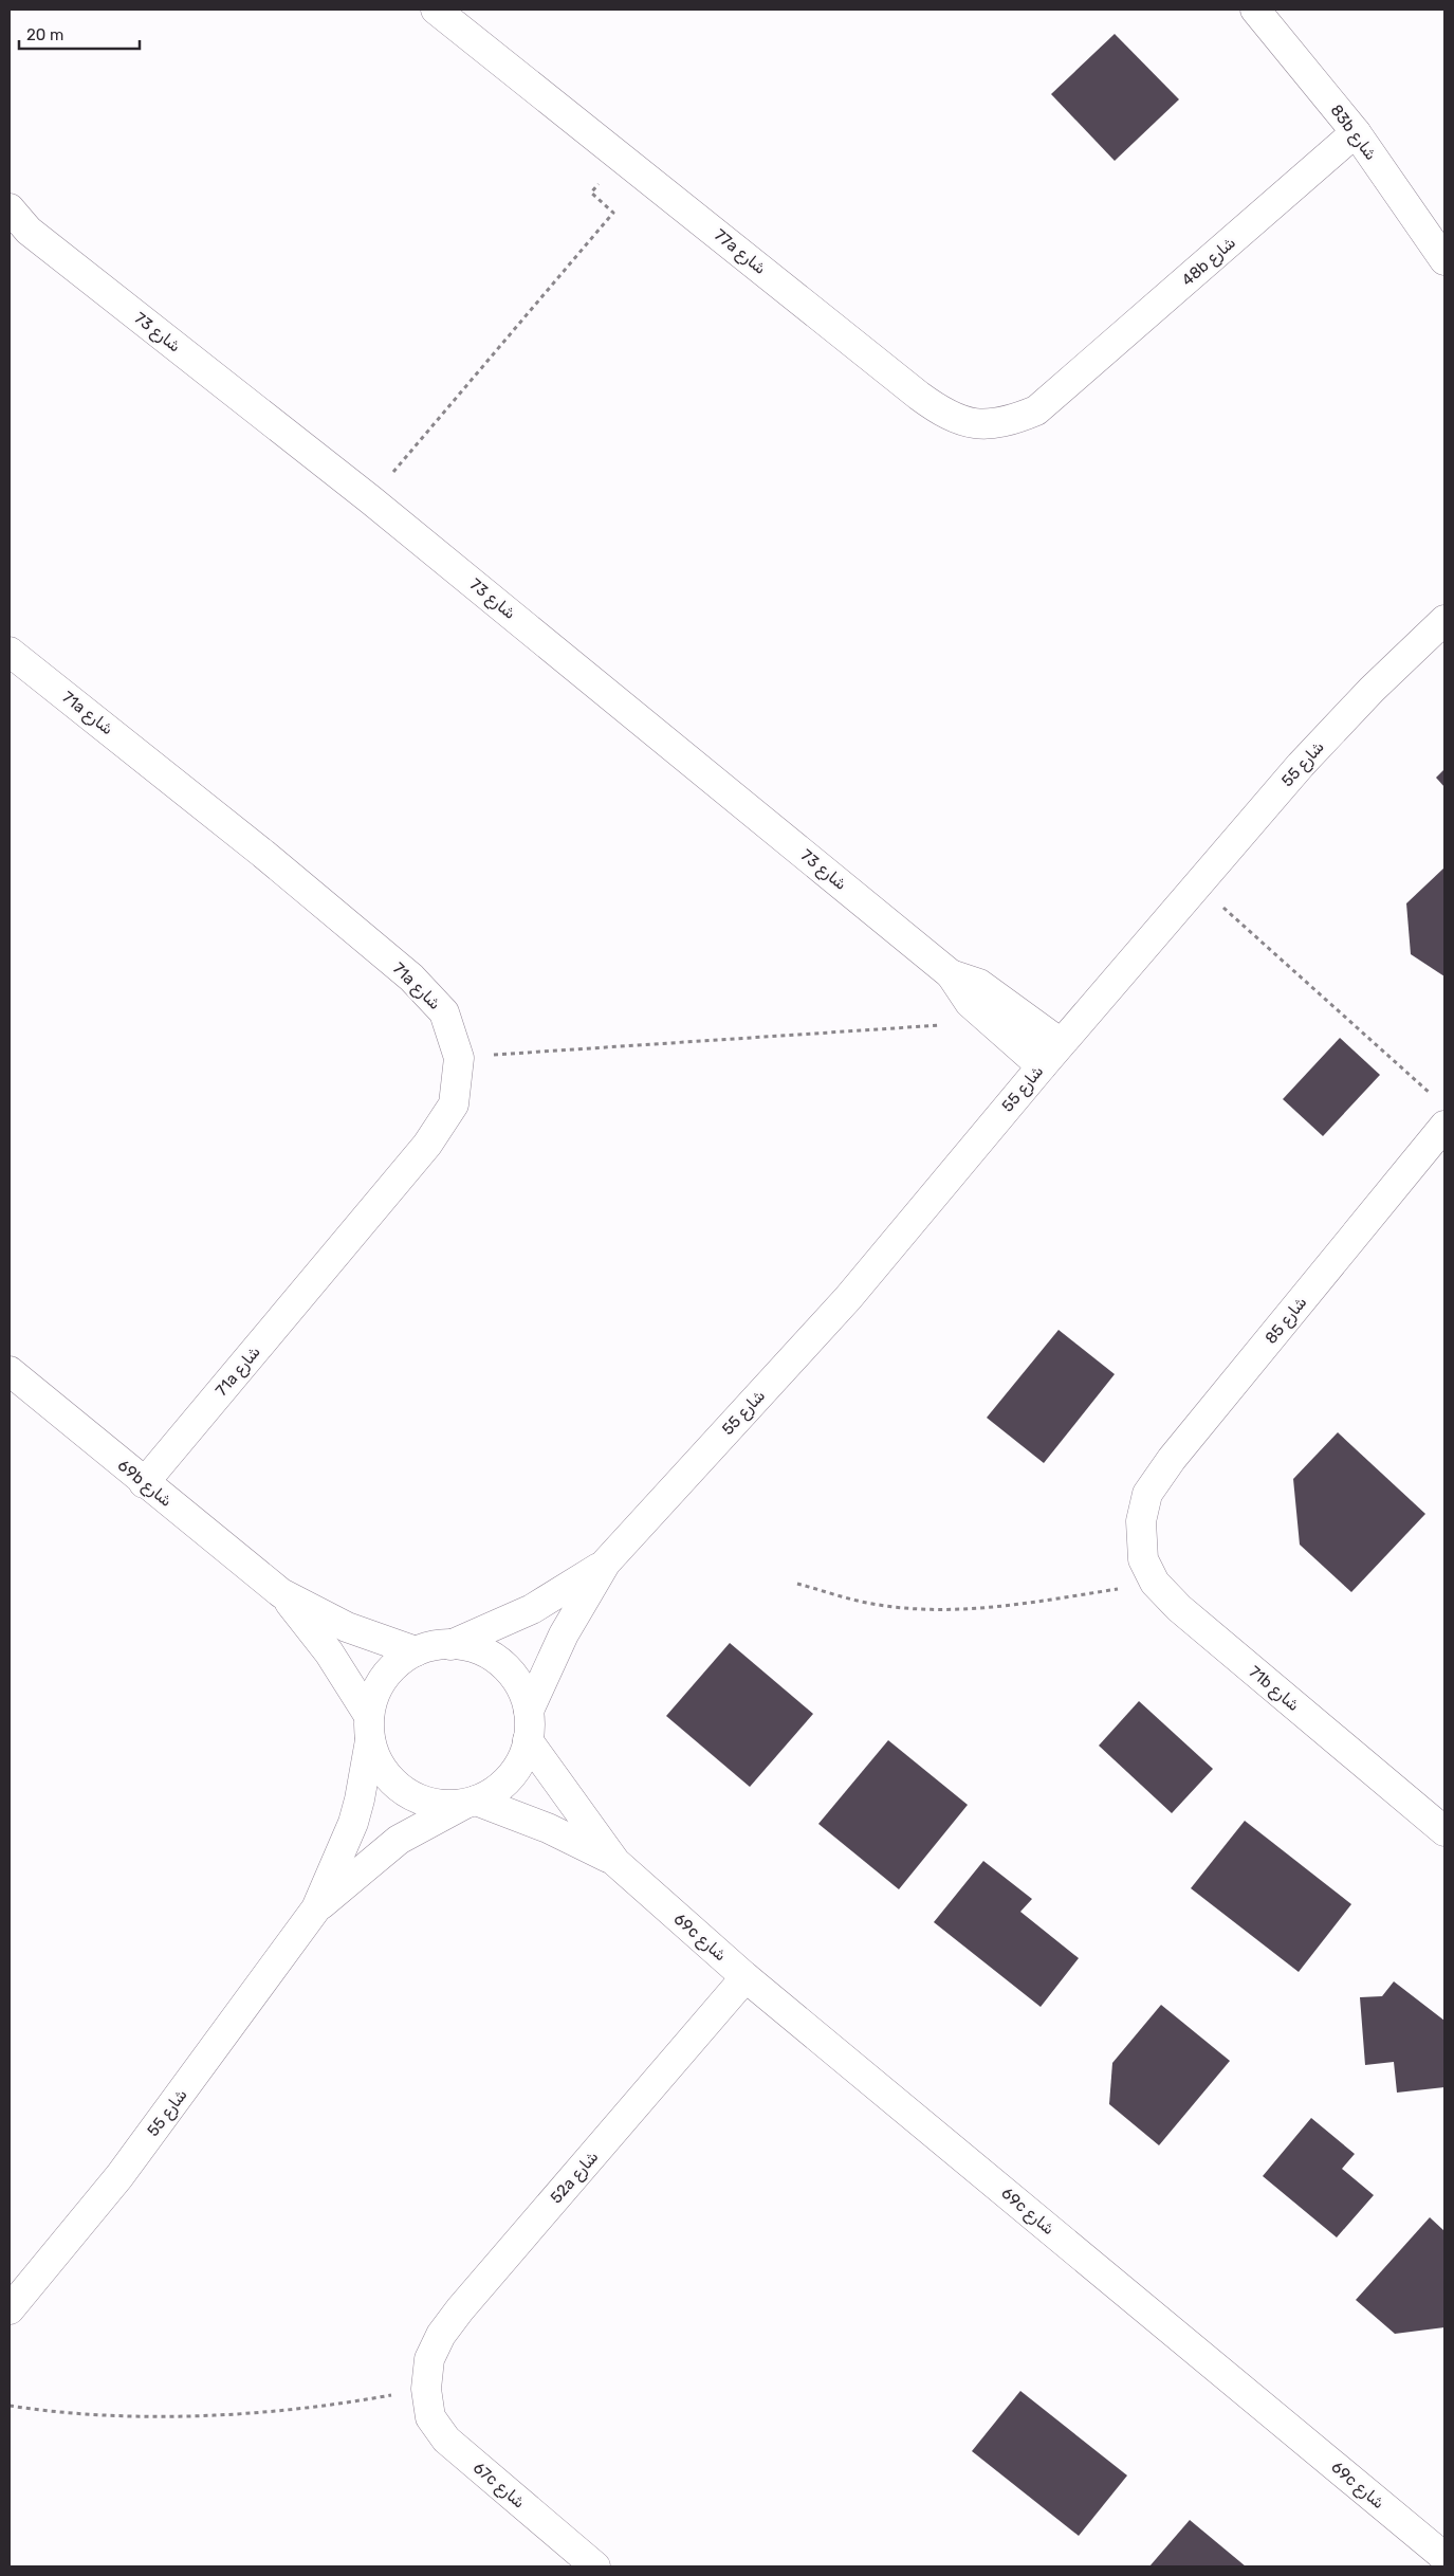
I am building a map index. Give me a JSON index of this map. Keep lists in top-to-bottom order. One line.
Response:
{"streets":{"street":["83b شارع","77a شارع","48b شارع","شارع 73","71a شارع","شارع 55","شارع 85","69b شارع","71b شارع","69c شارع","52a شارع","67c شارع"]},"crossings":[["83b شارع","48b شارع"],["77a شارع","48b شارع"],["شارع 73","شارع 55"],["71a شارع","69b شارع"],["شارع 55","69b شارع"],["شارع 55","69c شارع"],["شارع 85","71b شارع"],["69b شارع","69c شارع"],["69c شارع","52a شارع"],["52a شارع","67c شارع"]],"scale_bar":"20 m"}
